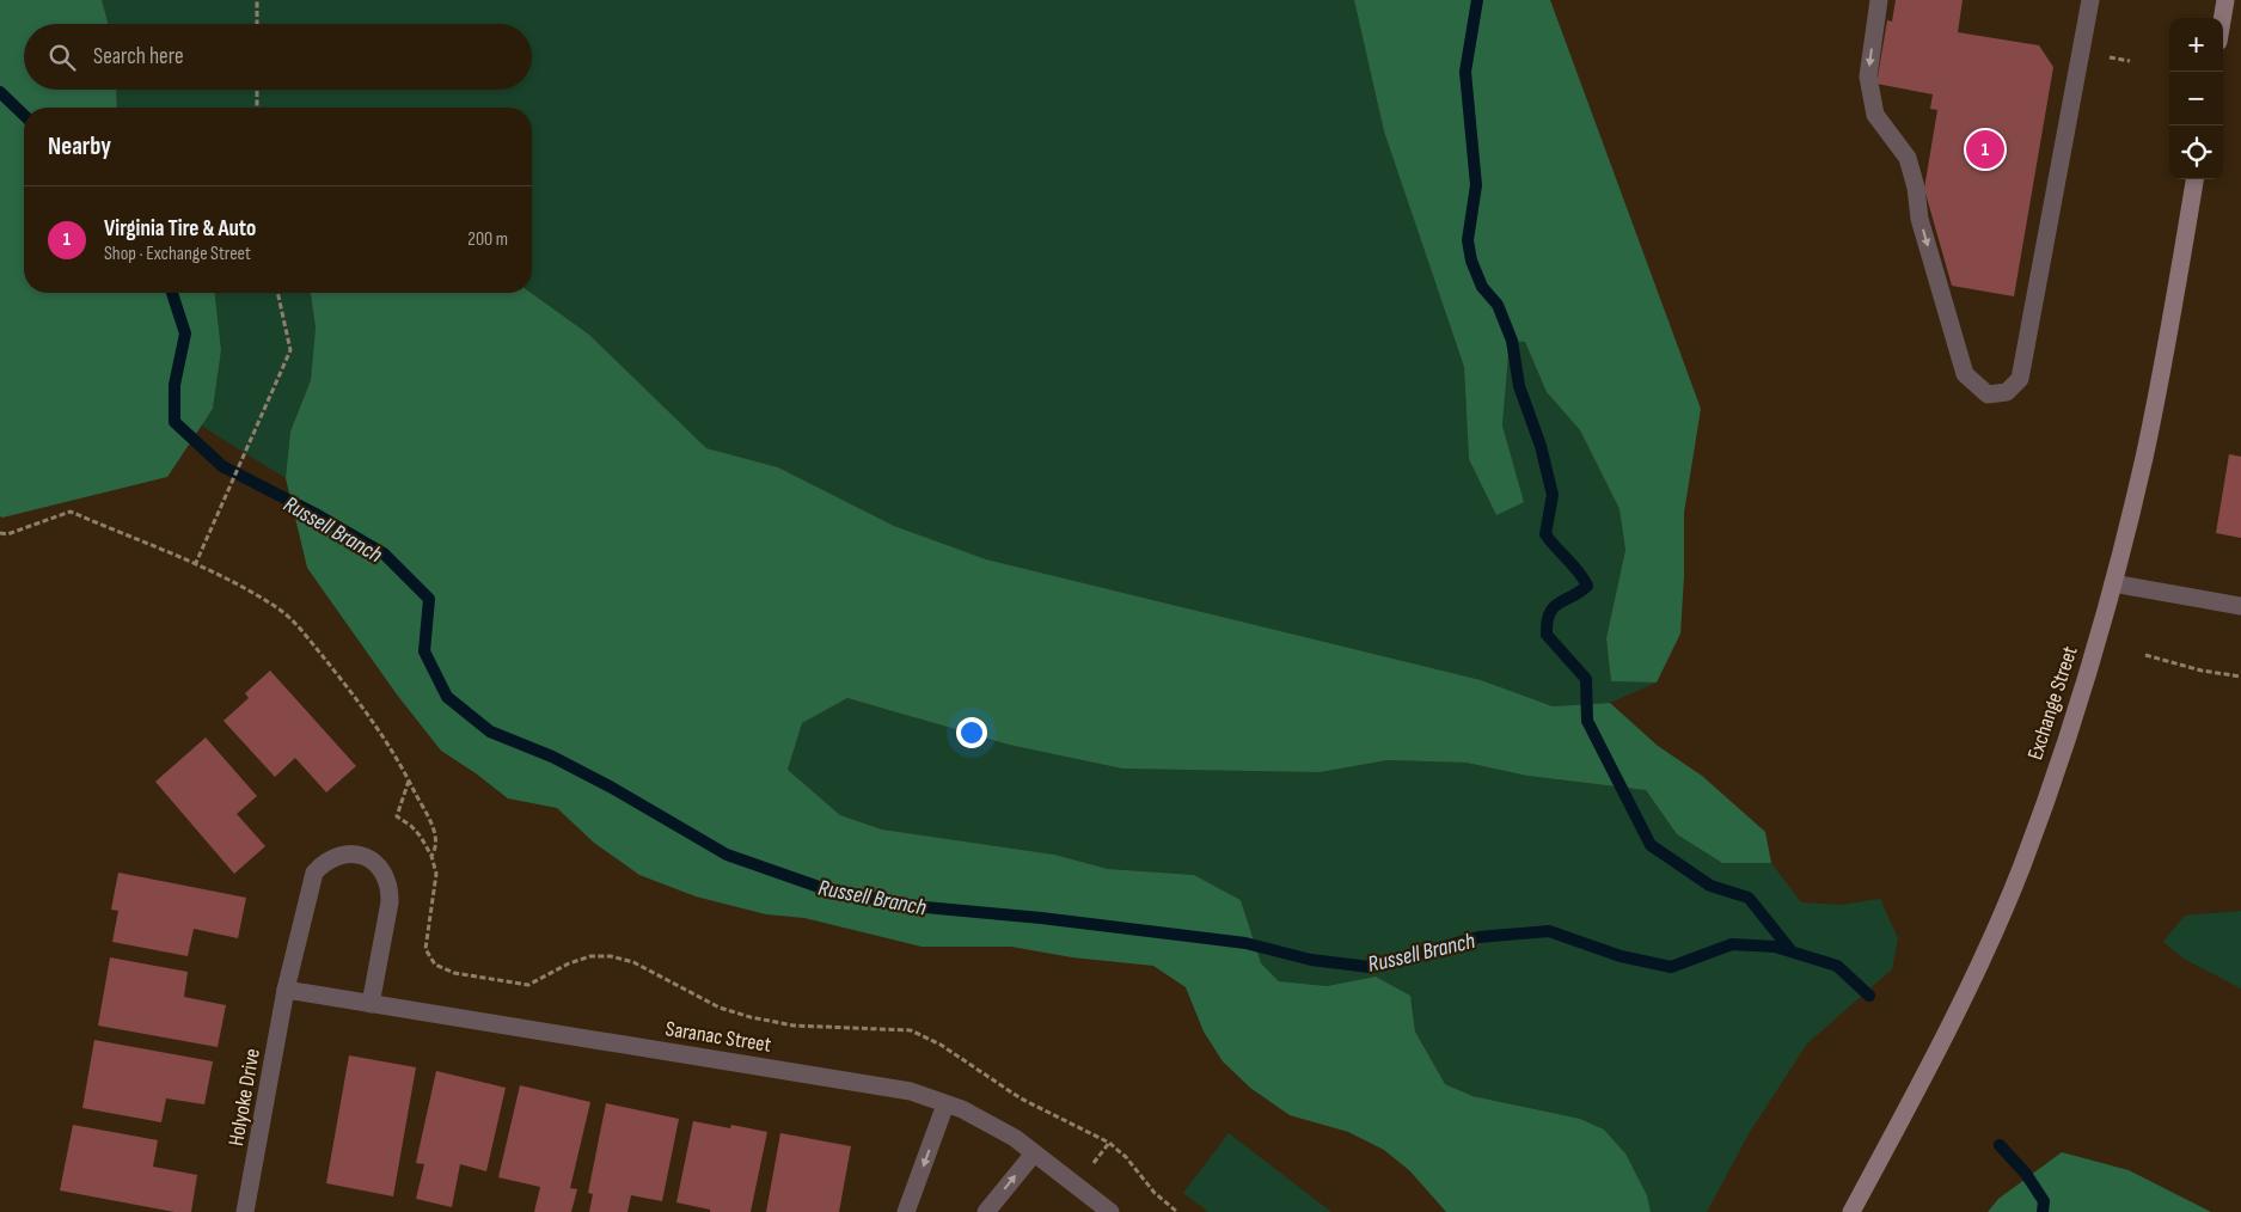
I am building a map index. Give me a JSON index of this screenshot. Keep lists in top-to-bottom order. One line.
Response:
{"streets":{"street":["Exchange Street","Saranac Street","Holyoke Drive"]},"crossings":[["Saranac Street","Holyoke Drive"]],"water":["Russell Branch"],"page":{"map_buttons":["+","−"],"search":"Search here","heading":"Nearby","pins":"1","list":[{"mark":"1","name":"Virginia Tire & Auto","note":"Shop · Exchange Street","value":"200 m"}]}}
